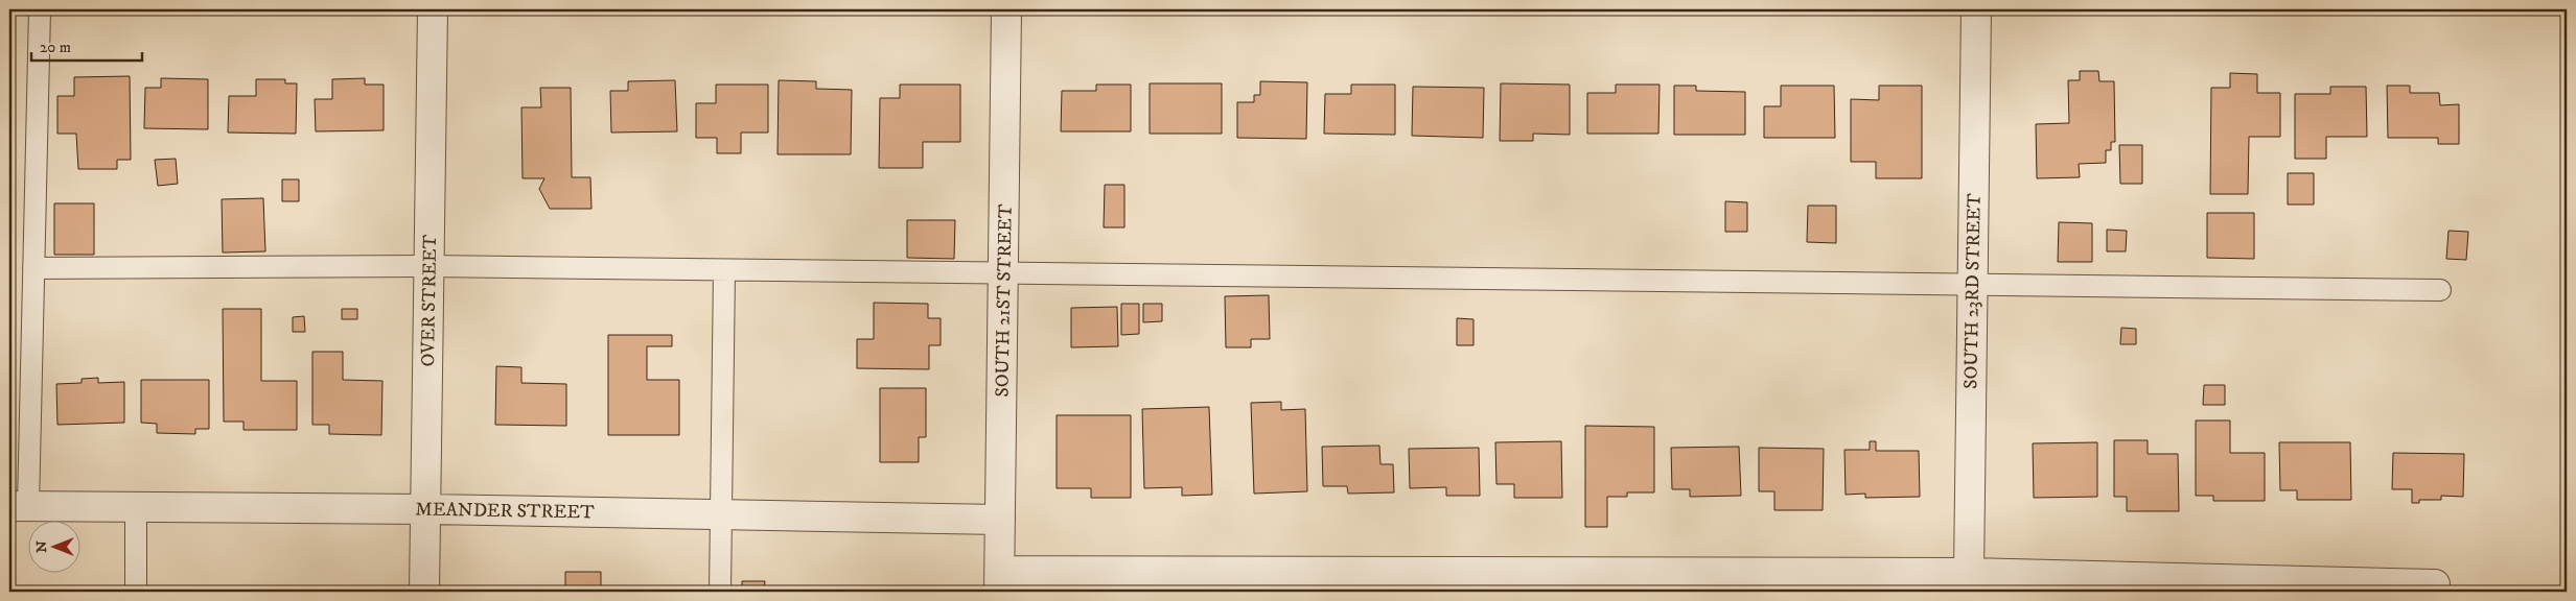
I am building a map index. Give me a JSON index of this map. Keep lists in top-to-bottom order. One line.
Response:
{"streets":{"street":["SOUTH 23RD STREET","OVER STREET","SOUTH 21ST STREET","MEANDER STREET"]},"crossings":[["OVER STREET","MEANDER STREET"],["SOUTH 21ST STREET","MEANDER STREET"]],"scale_bar":"20 m","north":"left"}
